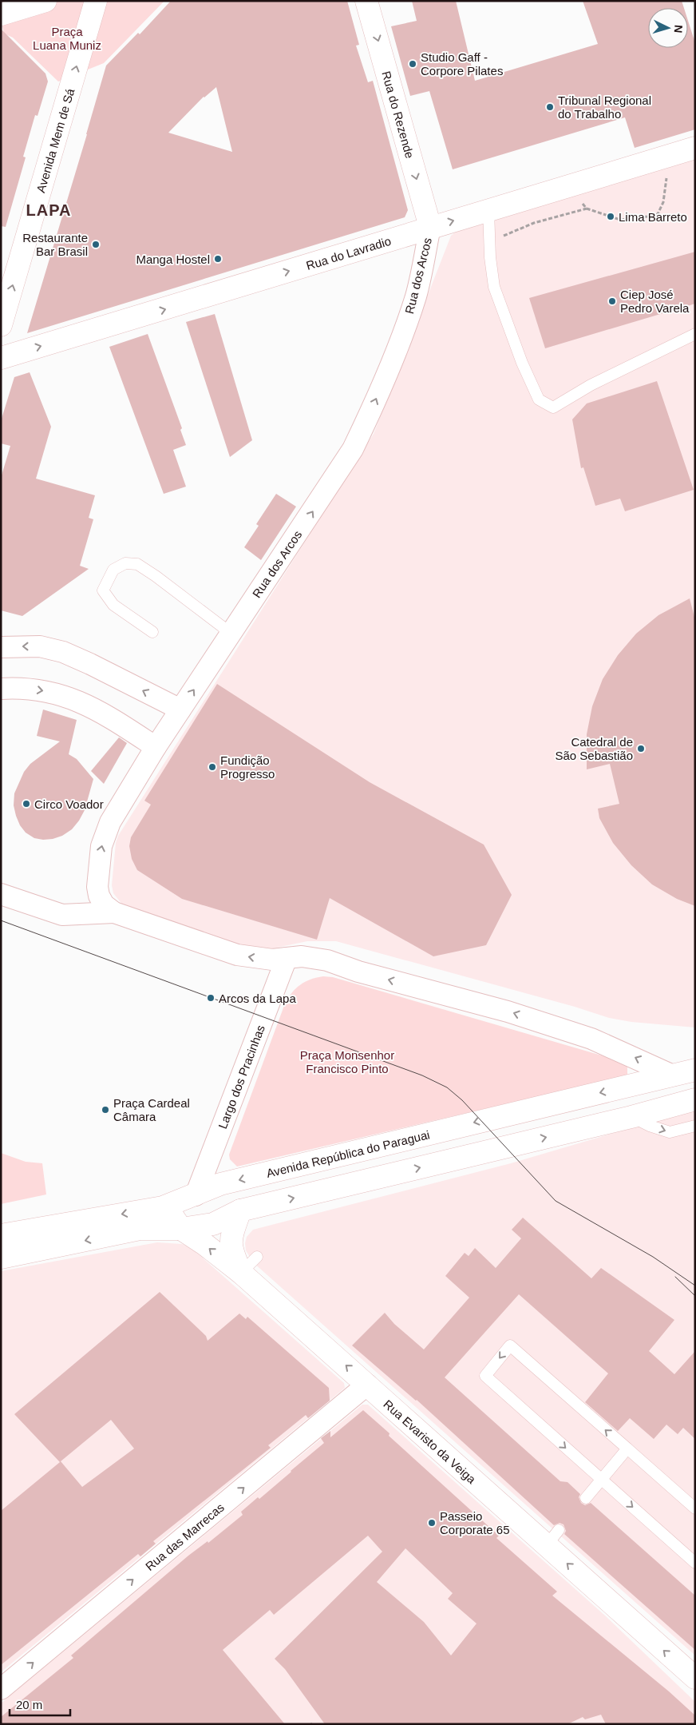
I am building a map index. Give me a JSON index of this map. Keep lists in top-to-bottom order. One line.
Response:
{"streets":{"main road":["Rua do Rezende","Avenida Mem de Sá","Rua do Lavradio","Avenida República do Paraguai","Rua Evaristo da Veiga"],"street":["Rua dos Arcos","Largo dos Pracinhas","Rua das Marrecas"]},"crossings":[["Rua do Rezende","Rua do Lavradio"],["Rua do Rezende","Rua dos Arcos"],["Rua do Lavradio","Rua dos Arcos"],["Largo dos Pracinhas","Avenida República do Paraguai"],["Avenida República do Paraguai","Rua Evaristo da Veiga"],["Rua Evaristo da Veiga","Rua das Marrecas"]],"one_way":["Rua do Rezende","Avenida Mem de Sá","Rua do Lavradio","Rua dos Arcos","Rua Evaristo da Veiga","Rua das Marrecas"],"districts":["LAPA"],"parks":["Praça Luana Muniz","Praça Monsenhor Francisco Pinto"],"places":["Studio Gaff - Corpore Pilates","Tribunal Regional do Trabalho","Lima Barreto","Restaurante Bar Brasil","Manga Hostel","Ciep José Pedro Varela","Catedral de São Sebastião","Fundição Progresso","Circo Voador","Arcos da Lapa","Praça Cardeal Câmara","Passeio Corporate 65"],"scale_bar":"20 m","north":"right"}
